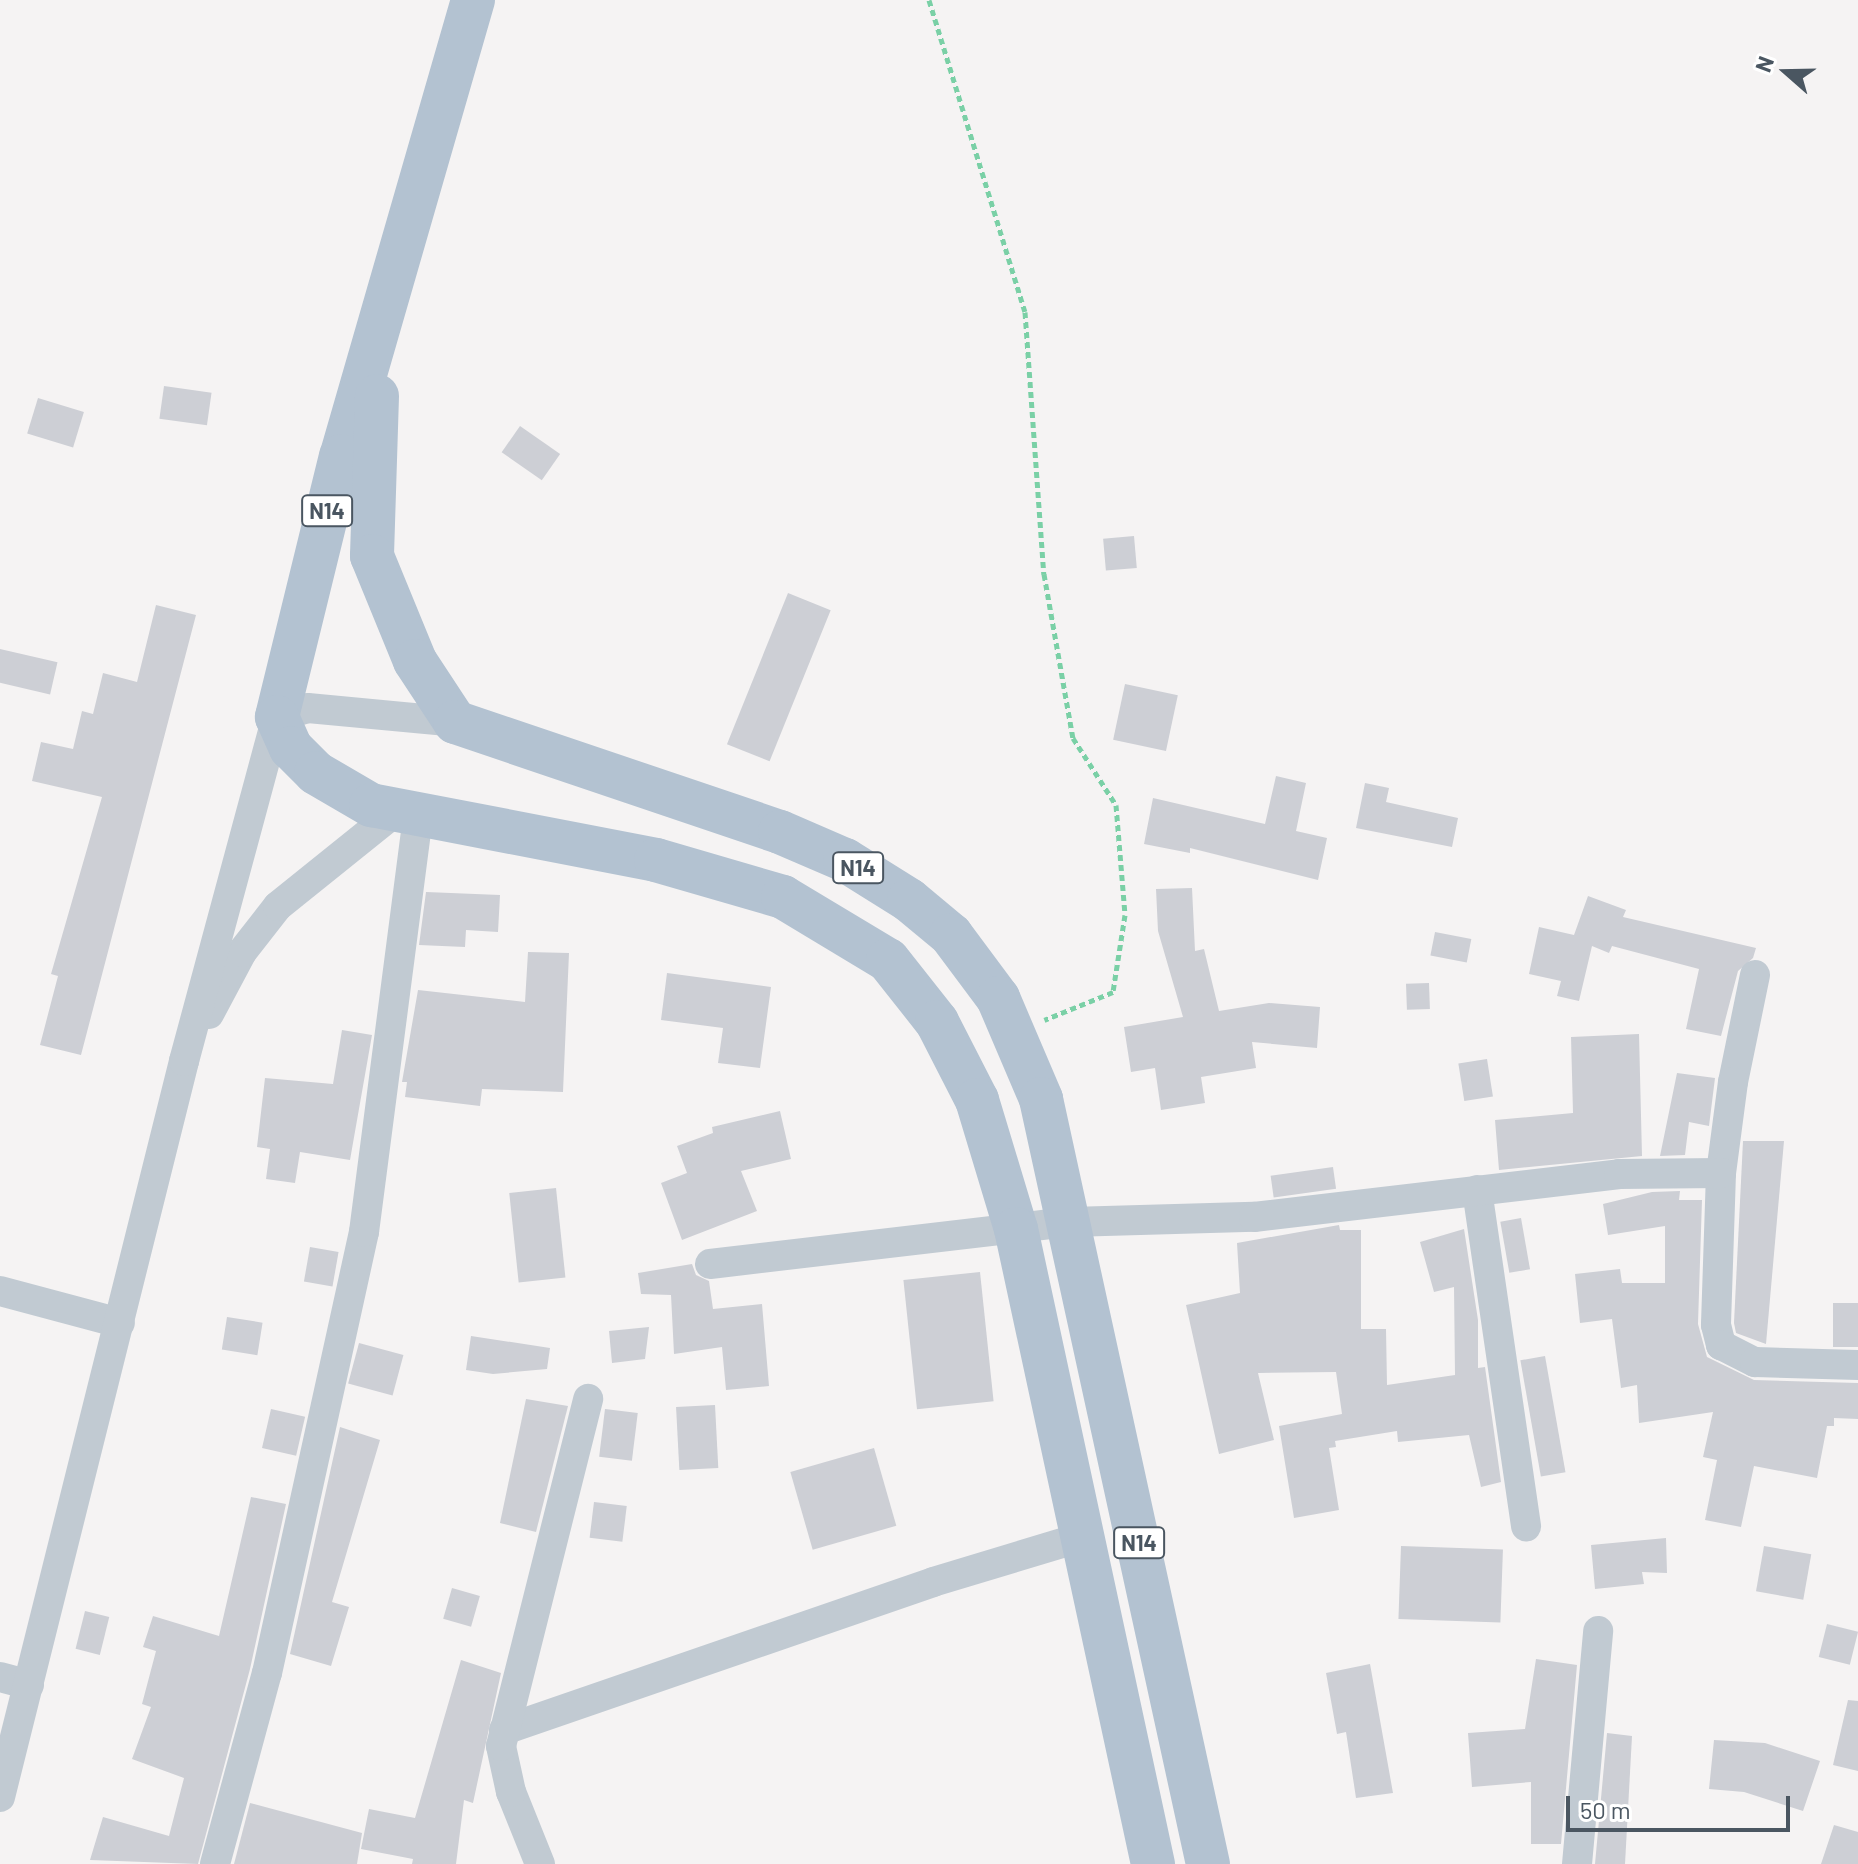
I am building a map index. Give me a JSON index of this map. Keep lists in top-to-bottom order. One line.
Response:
{"streets":{"main road":["N14"]},"scale_bar":"50 m","north":"left"}
